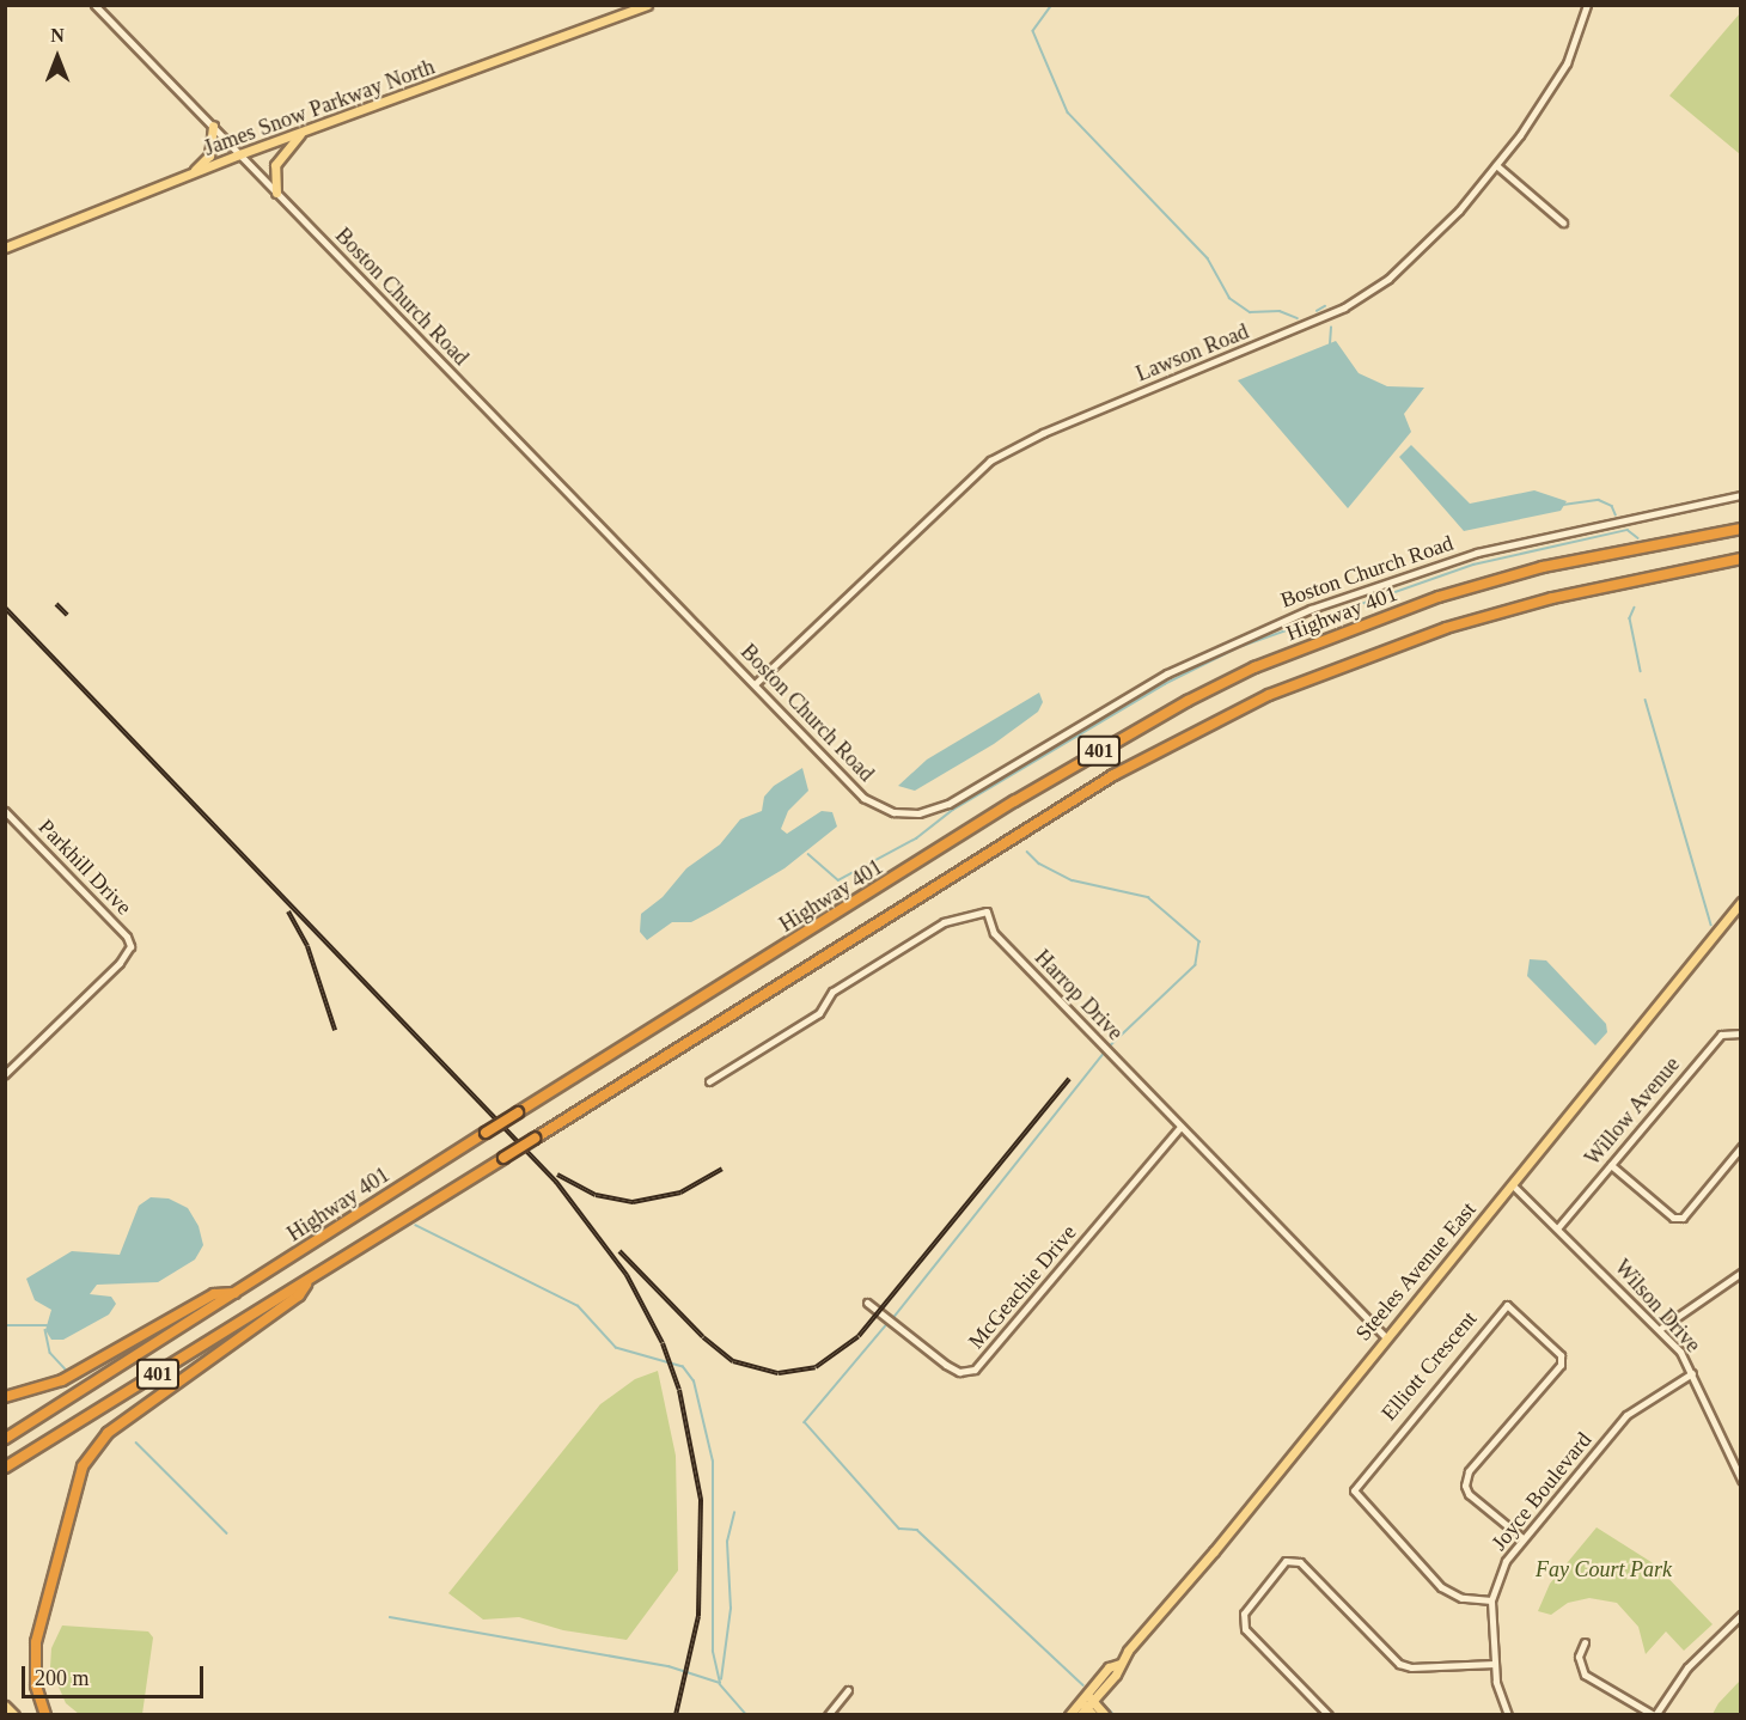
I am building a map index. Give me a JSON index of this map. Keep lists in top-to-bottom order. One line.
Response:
{"streets":{"highway":["Highway 401","401"],"main road":["James Snow Parkway North","Steeles Avenue East"],"street":["Boston Church Road","Lawson Road","Parkhill Drive","Harrop Drive","Willow Avenue","McGeachie Drive","Wilson Drive","Elliott Crescent","Joyce Boulevard"]},"crossings":[["James Snow Parkway North","Boston Church Road"],["Boston Church Road","Lawson Road"],["Harrop Drive","Steeles Avenue East"],["Harrop Drive","McGeachie Drive"],["Willow Avenue","Wilson Drive"],["Steeles Avenue East","Wilson Drive"],["Wilson Drive","Joyce Boulevard"],["Elliott Crescent","Joyce Boulevard"]],"parks":["Fay Court Park"],"scale_bar":"200 m","north":"top"}
